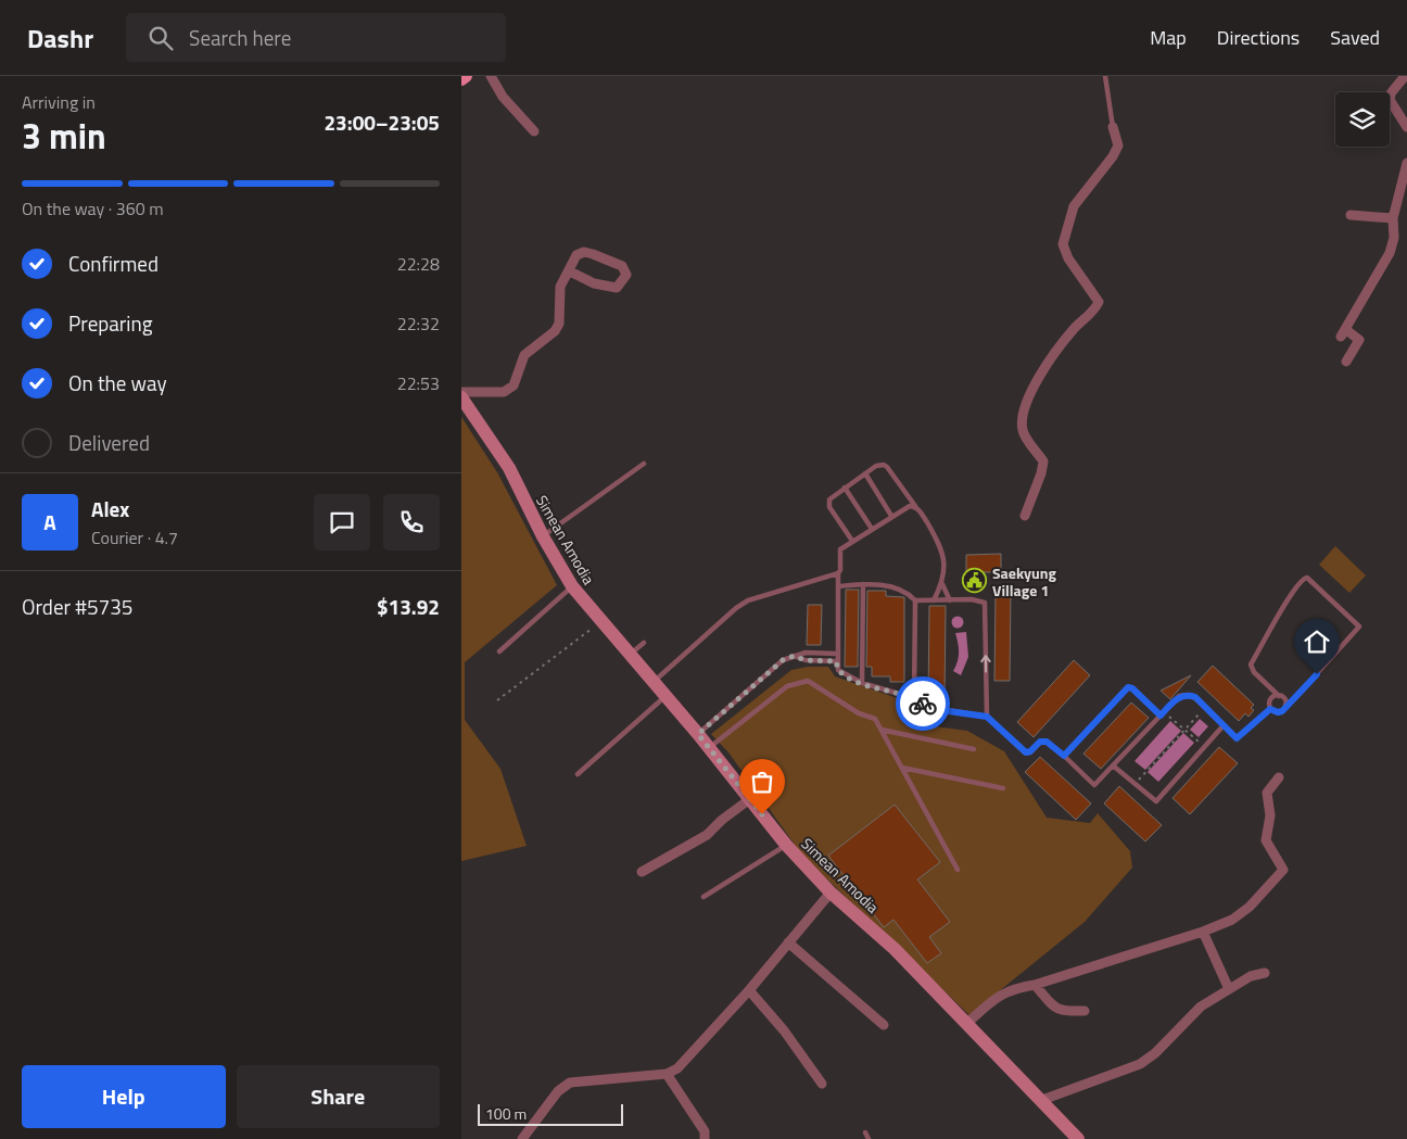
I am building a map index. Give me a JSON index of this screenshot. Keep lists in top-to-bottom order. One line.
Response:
{"streets":{"street":["Simean Amodia"]},"places":{"public building":["Saekyung Village 1"]},"scale_bar":"100 m","page":{"header":"Dashr","search":"Search here","nav":["Map","Directions","Saved"],"heading":["3 min","Arriving in","23:00–23:05"],"panel":["Alex","Courier · 4.7","Order #5735","$13.92"],"bar":"On the way · 360 m","list":[["Confirmed","22:28"],["Preparing","22:32"],["On the way","22:53"],"Delivered"],"round":"A","buttons":["Help","Share"],"scale":"100 m"}}
